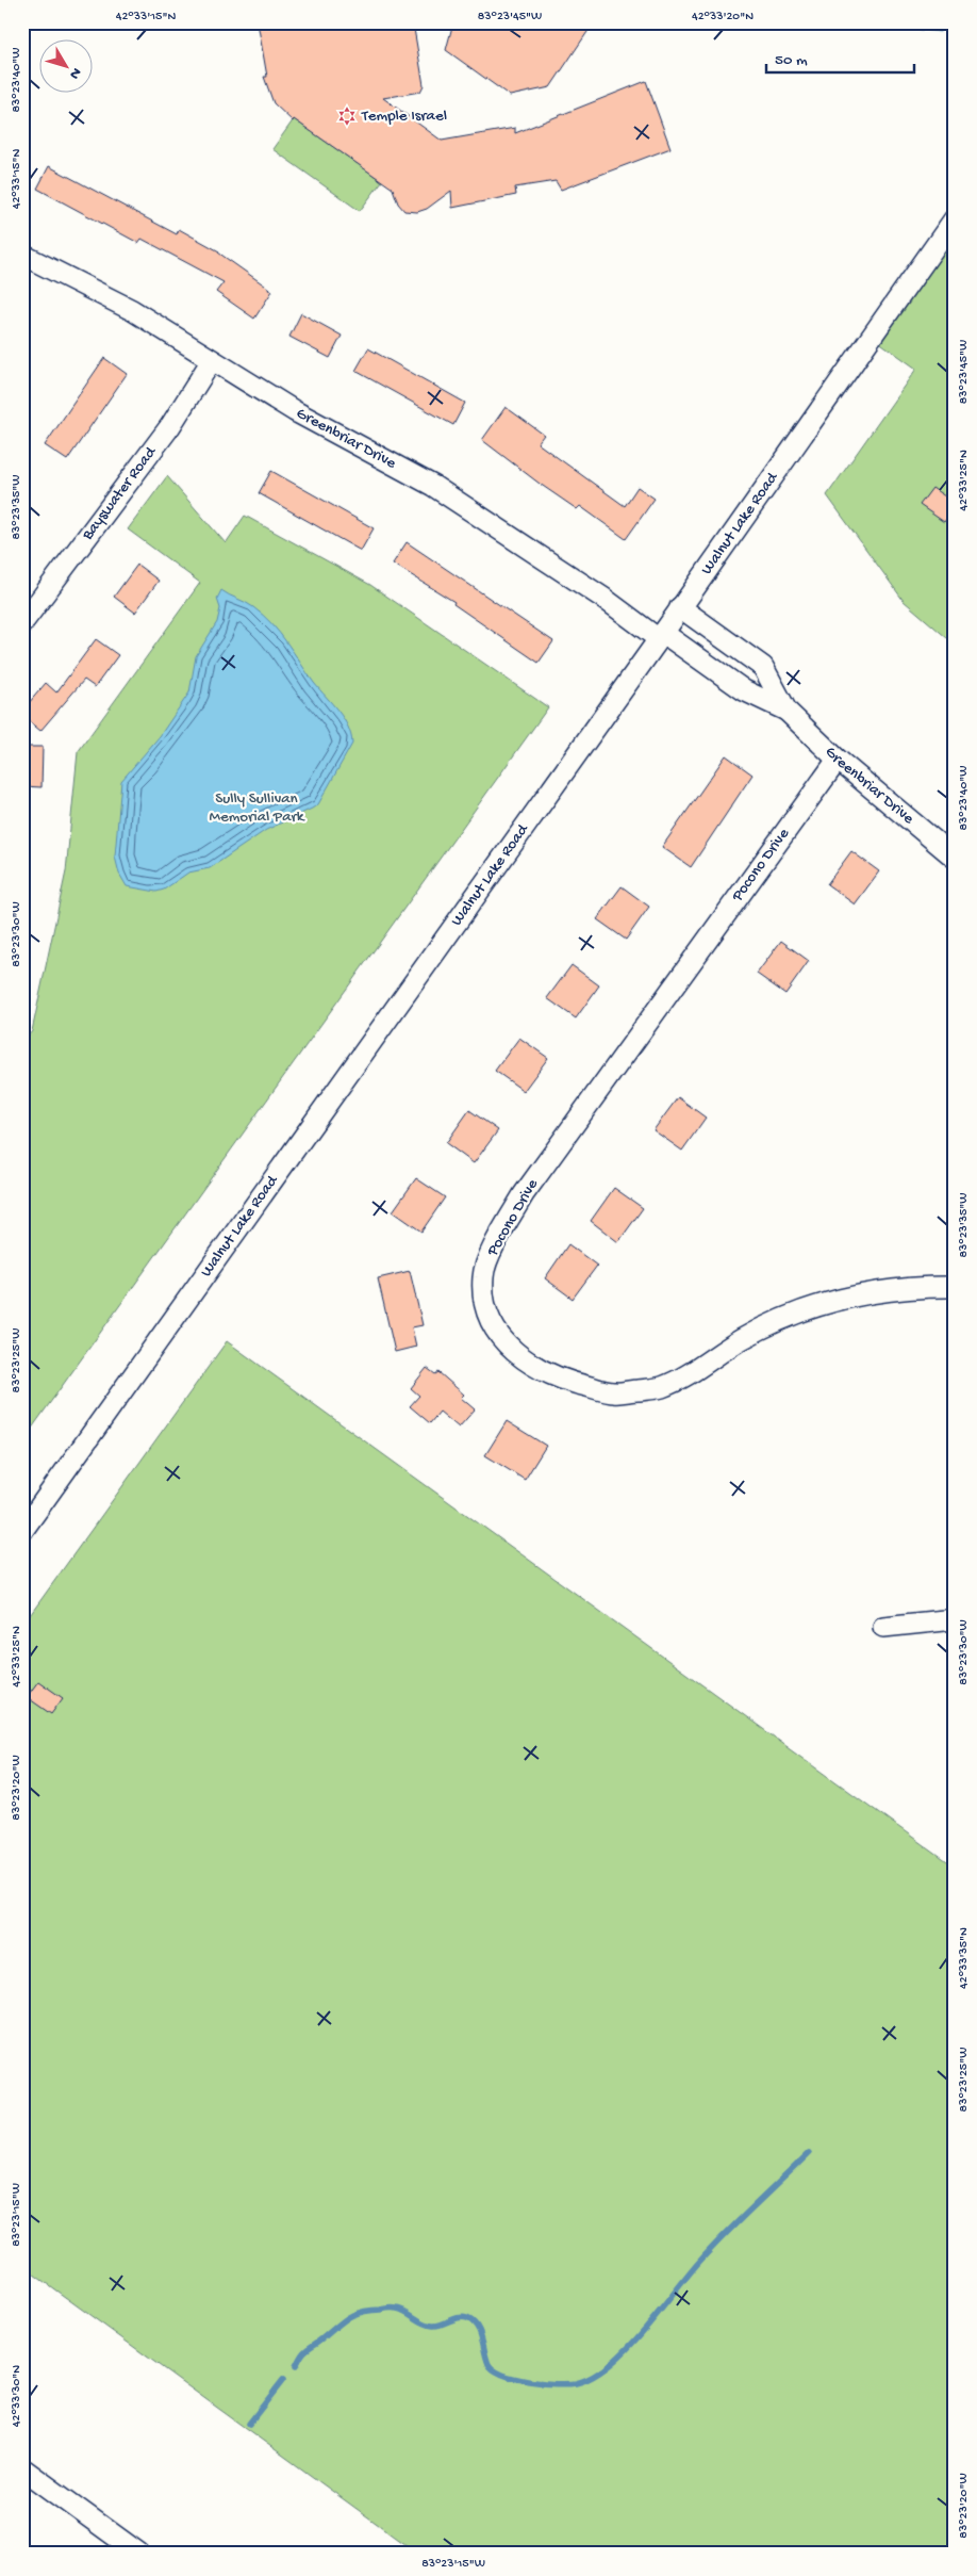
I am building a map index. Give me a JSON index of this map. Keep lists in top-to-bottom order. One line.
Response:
{"streets":{"street":["Greenbriar Drive","Bayswater Road","Walnut Lake Road","Pocono Drive"]},"crossings":[["Greenbriar Drive","Bayswater Road"],["Greenbriar Drive","Walnut Lake Road"],["Greenbriar Drive","Pocono Drive"]],"parks":["Sully Sullivan Memorial Park"],"places":{"synagogue":["Temple Israel"]},"scale_bar":"50 m","north":"bottom right","coordinates":["42°33'15\"N","83°23'45\"W","42°33'20\"N","83°23'40\"W","42°33'25\"N","83°23'35\"W","83°23'30\"W","83°23'25\"W","83°23'20\"W","42°33'35\"N","83°23'15\"W","42°33'30\"N"]}
